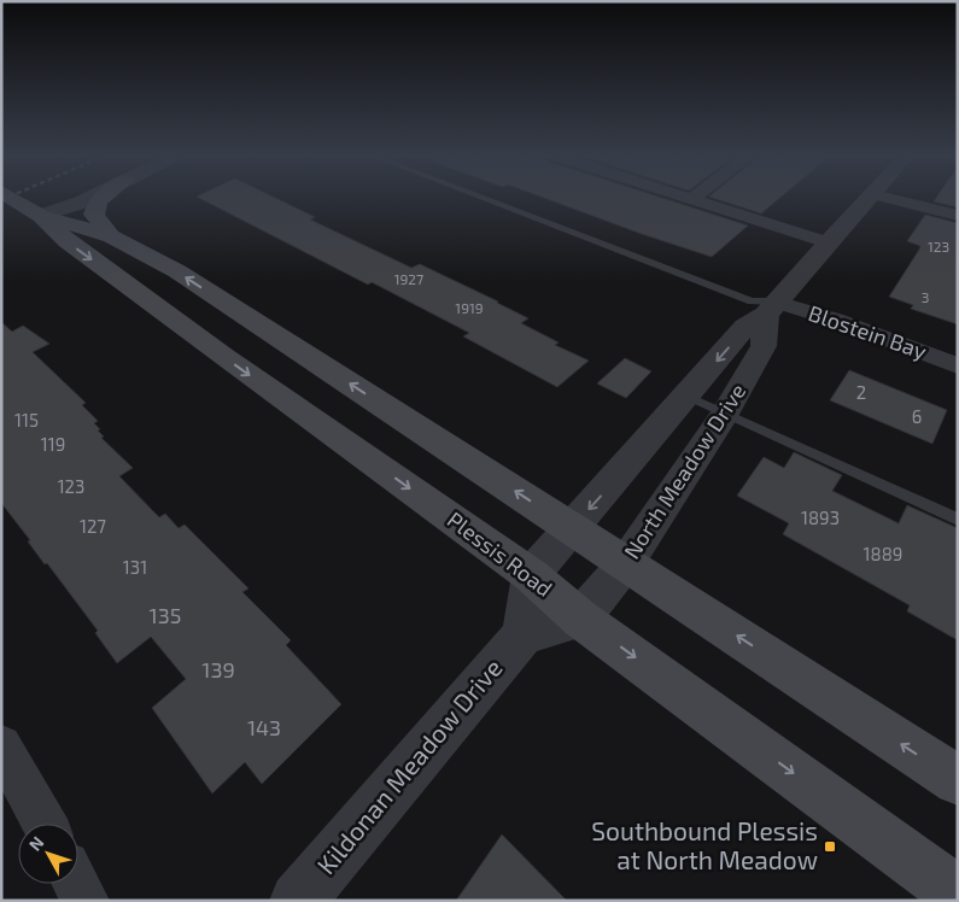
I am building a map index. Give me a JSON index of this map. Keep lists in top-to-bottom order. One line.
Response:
{"streets":{"main road":["Plessis Road"],"street":["Blostein Bay","North Meadow Drive","Kildonan Meadow Drive"]},"crossings":[["Blostein Bay","North Meadow Drive"],["North Meadow Drive","Plessis Road"]],"places":{"transit":["Southbound Plessis at North Meadow"]},"house_numbers":["123","1927","3","1919","2","6","115","119","123","1893","127","1889","131","135","139","143"],"north":"top left"}
